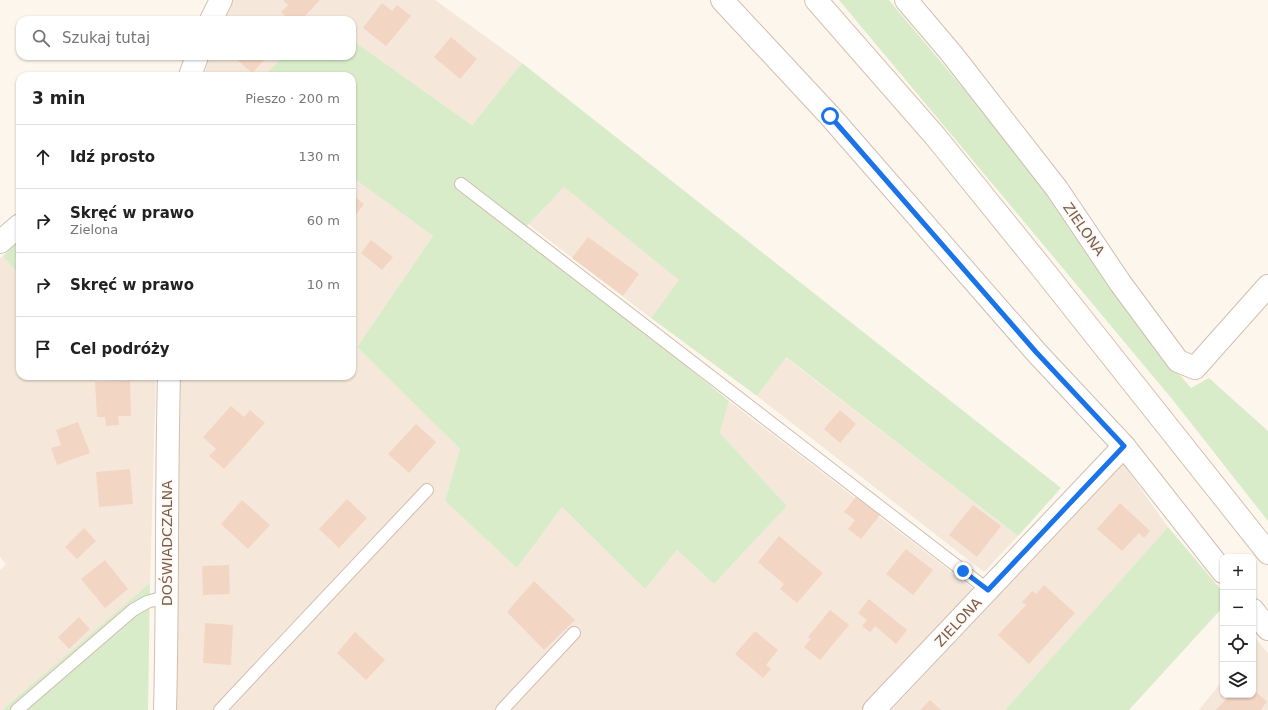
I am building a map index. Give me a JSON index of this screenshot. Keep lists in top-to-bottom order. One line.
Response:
{"streets":{"street":["ZIELONA","DOŚWIADCZALNA"]},"page":{"search":"Szukaj tutaj","heading":["3 min","Pieszo · 200 m"],"list":[["Idź prosto","130 m"],["Skręć w prawo","Zielona","60 m"],["Skręć w prawo","10 m"],"Cel podróży"],"map_buttons":["+","−"]}}
